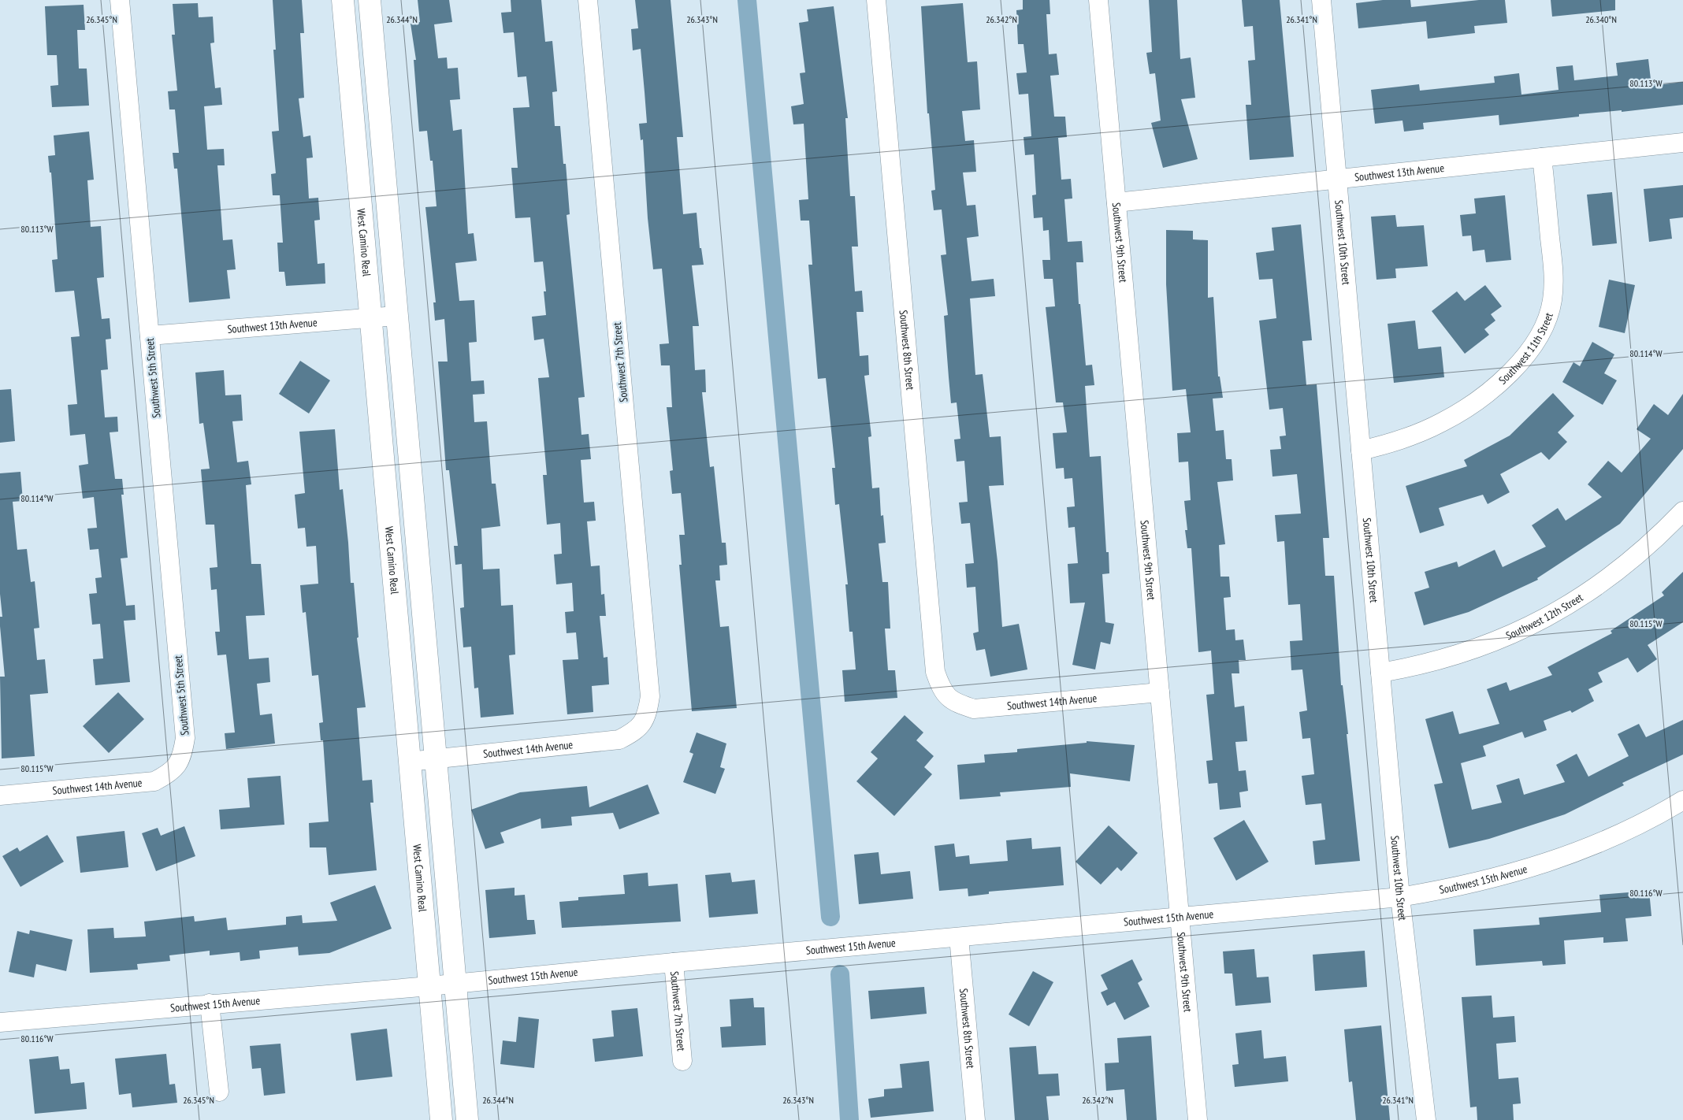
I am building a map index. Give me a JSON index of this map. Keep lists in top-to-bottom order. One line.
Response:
{"streets":{"street":["Southwest 13th Avenue","West Camino Real","Southwest 9th Street","Southwest 10th Street","Southwest 11th Street","Southwest 8th Street","Southwest 7th Street","Southwest 5th Street","Southwest 12th Street","Southwest 14th Avenue","Southwest 15th Avenue"]},"crossings":[["Southwest 13th Avenue","West Camino Real"],["Southwest 13th Avenue","Southwest 9th Street"],["Southwest 13th Avenue","Southwest 10th Street"],["Southwest 13th Avenue","Southwest 11th Street"],["Southwest 13th Avenue","Southwest 5th Street"],["West Camino Real","Southwest 14th Avenue"],["West Camino Real","Southwest 15th Avenue"],["Southwest 9th Street","Southwest 14th Avenue"],["Southwest 9th Street","Southwest 15th Avenue"],["Southwest 10th Street","Southwest 11th Street"],["Southwest 10th Street","Southwest 12th Street"],["Southwest 10th Street","Southwest 15th Avenue"],["Southwest 8th Street","Southwest 14th Avenue"],["Southwest 8th Street","Southwest 15th Avenue"],["Southwest 7th Street","Southwest 14th Avenue"],["Southwest 7th Street","Southwest 15th Avenue"],["Southwest 5th Street","Southwest 14th Avenue"]],"coordinates":["26.345°N","26.344°N","26.343°N","26.342°N","26.341°N","26.340°N","80.113°W","80.114°W","80.115°W","80.116°W"]}
